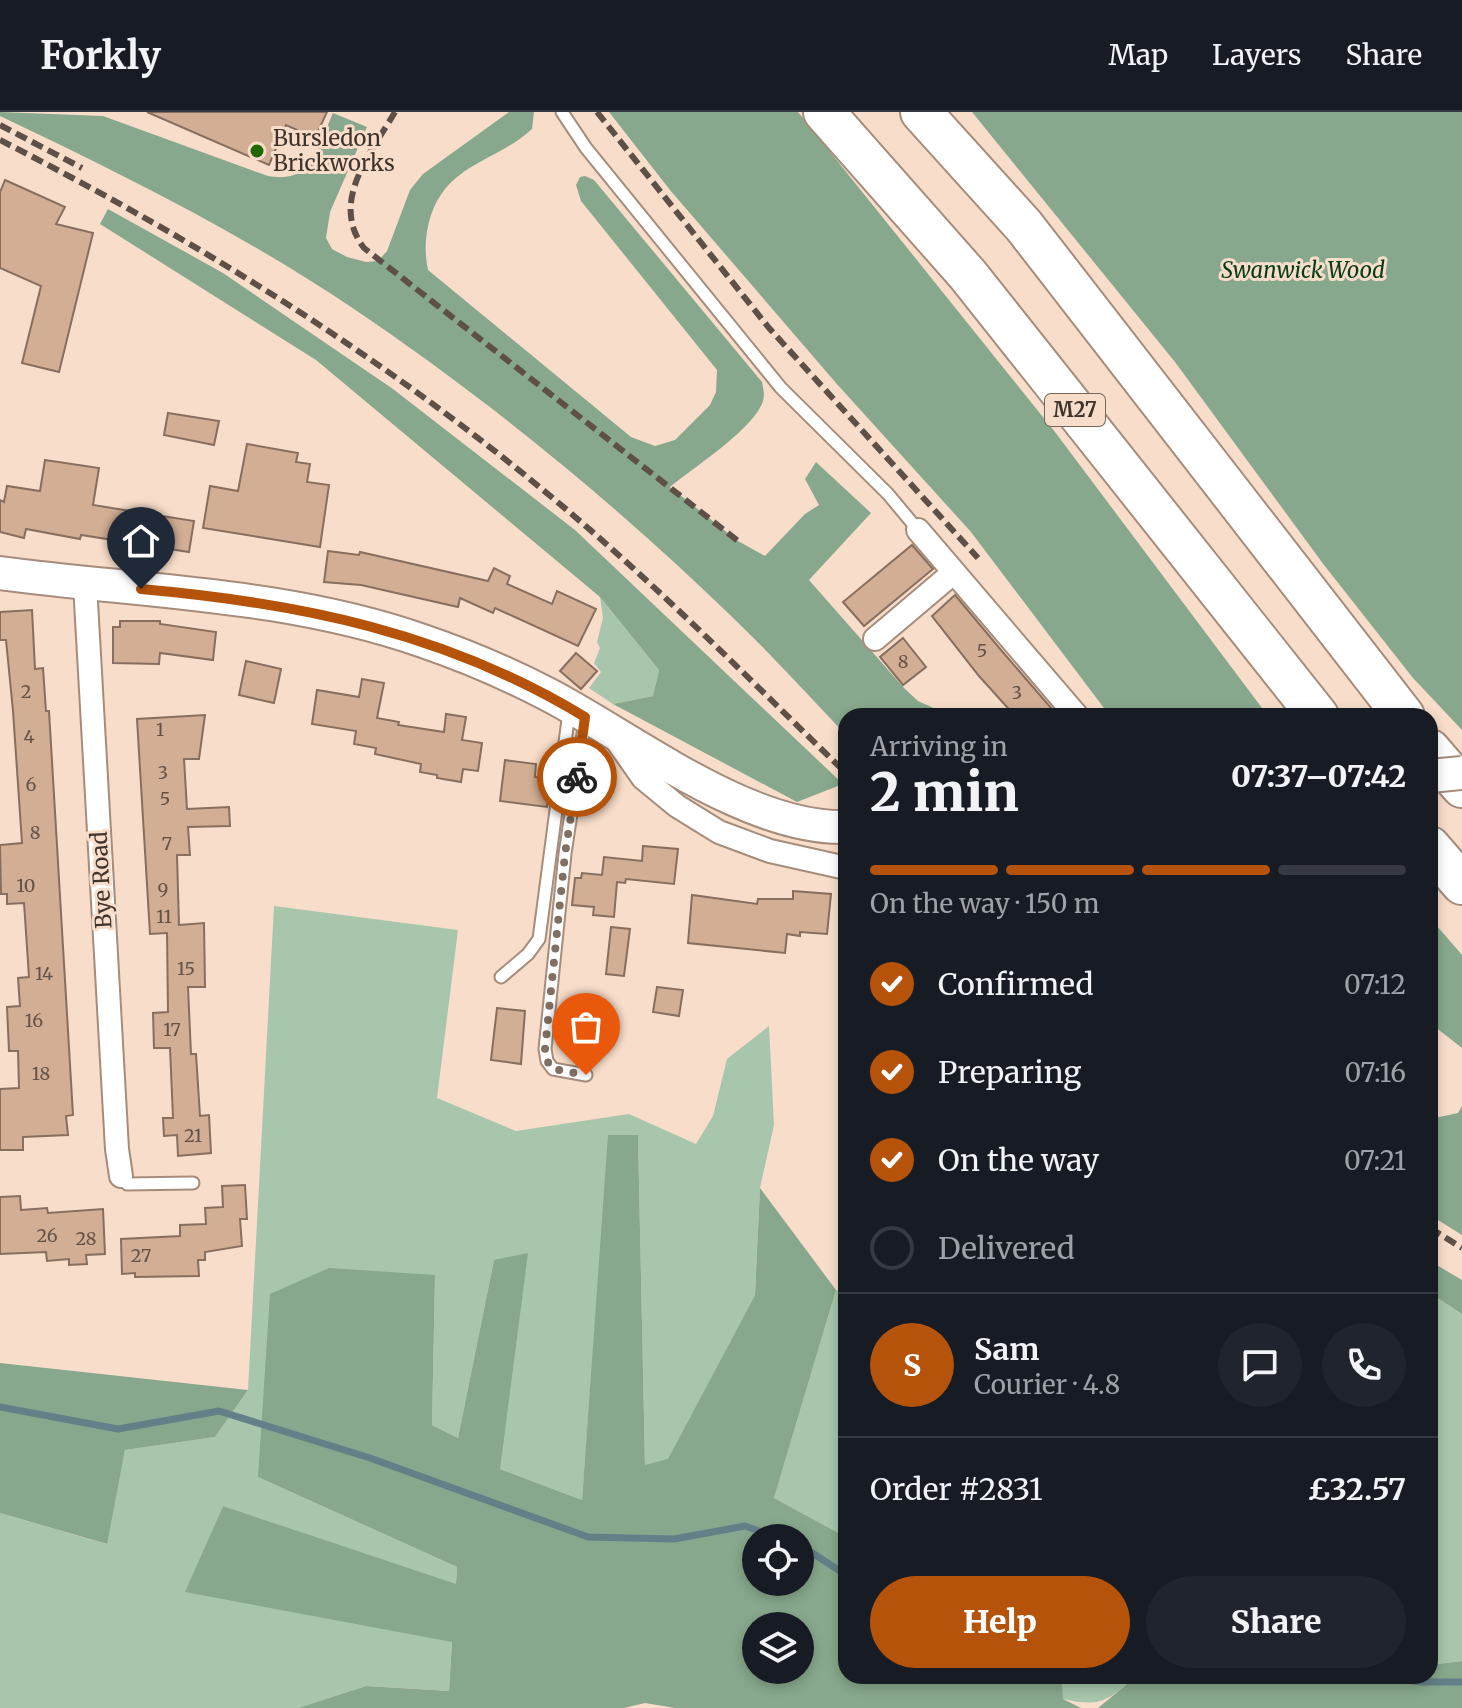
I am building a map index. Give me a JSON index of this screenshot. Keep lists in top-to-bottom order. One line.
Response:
{"streets":{"highway":["M27"],"street":["Bye Road"]},"parks":["Swanwick Wood"],"places":["Bursledon Brickworks"],"house_numbers":["5","8","2","3","1","4","3","6","5","8","7","10","9","11","15","14","16","17","18","21","26","28","27"],"page":{"header":"Forkly","nav":["Map","Layers","Share"],"heading":["2 min","Arriving in","07:37–07:42"],"panel":["Sam","Courier · 4.8","Order #2831","£32.57"],"bar":"On the way · 150 m","list":[["Confirmed","07:12"],["Preparing","07:16"],["On the way","07:21"],"Delivered"],"round":"S","buttons":["Help","Share"]}}
